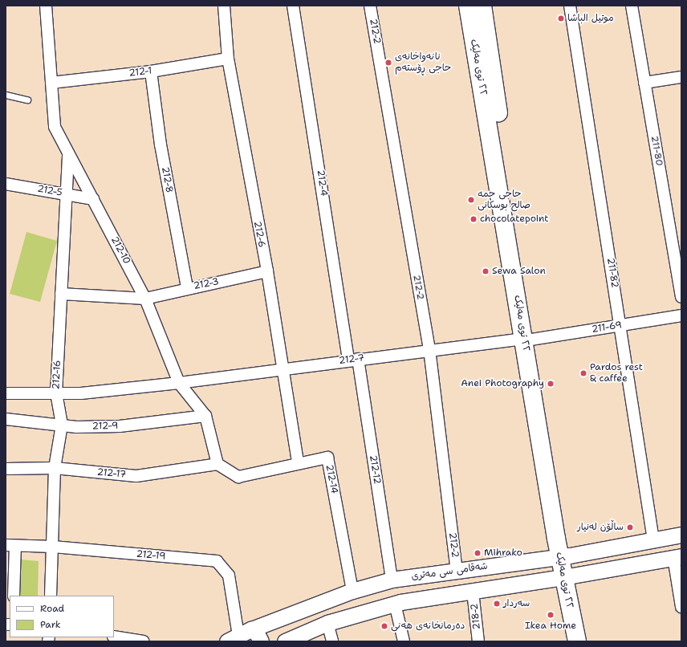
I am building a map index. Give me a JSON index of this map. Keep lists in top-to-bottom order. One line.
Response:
{"streets":{"main road":["٢٢ توی مەلیک","شەقامی سی مەتری"],"street":["212-2","212-1","211-80","212-8","212-4","212-5","212-6","212-10","211-82","212-3","211-69","212-7","212-16","212-9","212-12","212-17","212-14","212-19","218-2"]},"crossings":[["212-2","212-7"],["212-2","شەقامی سی مەتری"],["٢٢ توی مەلیک","211-69"],["٢٢ توی مەلیک","212-7"],["٢٢ توی مەلیک","شەقامی سی مەتری"],["212-1","212-8"],["212-1","212-6"],["212-1","212-10"],["212-8","212-3"],["212-4","212-7"],["212-4","212-12"],["212-5","212-10"],["212-5","212-16"],["212-6","212-3"],["212-6","212-7"],["212-6","212-14"],["212-10","212-3"],["212-10","212-7"],["212-10","212-16"],["212-10","212-9"],["212-10","212-17"],["212-10","212-14"],["211-82","211-69"],["211-82","شەقامی سی مەتری"],["211-69","212-7"],["212-7","212-12"],["212-16","212-9"],["212-16","212-17"],["212-16","212-19"],["212-12","شەقامی سی مەتری"],["212-17","212-14"],["212-14","شەقامی سی مەتری"],["212-19","شەقامی سی مەتری"]],"places":["موتيل الباشا","نانە‌واخانە‌ی حاجی ڕۆستە‌م","حاجی حمه صالح بوسکانی","chocolatepoint","Sewa Salon","Pardos rest & caffee","Anei Photography","ساڵۆن لەنیار","Mihrako","سەردار","Ikea Home","دەرمانخانەی هەنی"],"legend":["Road","Park"]}
